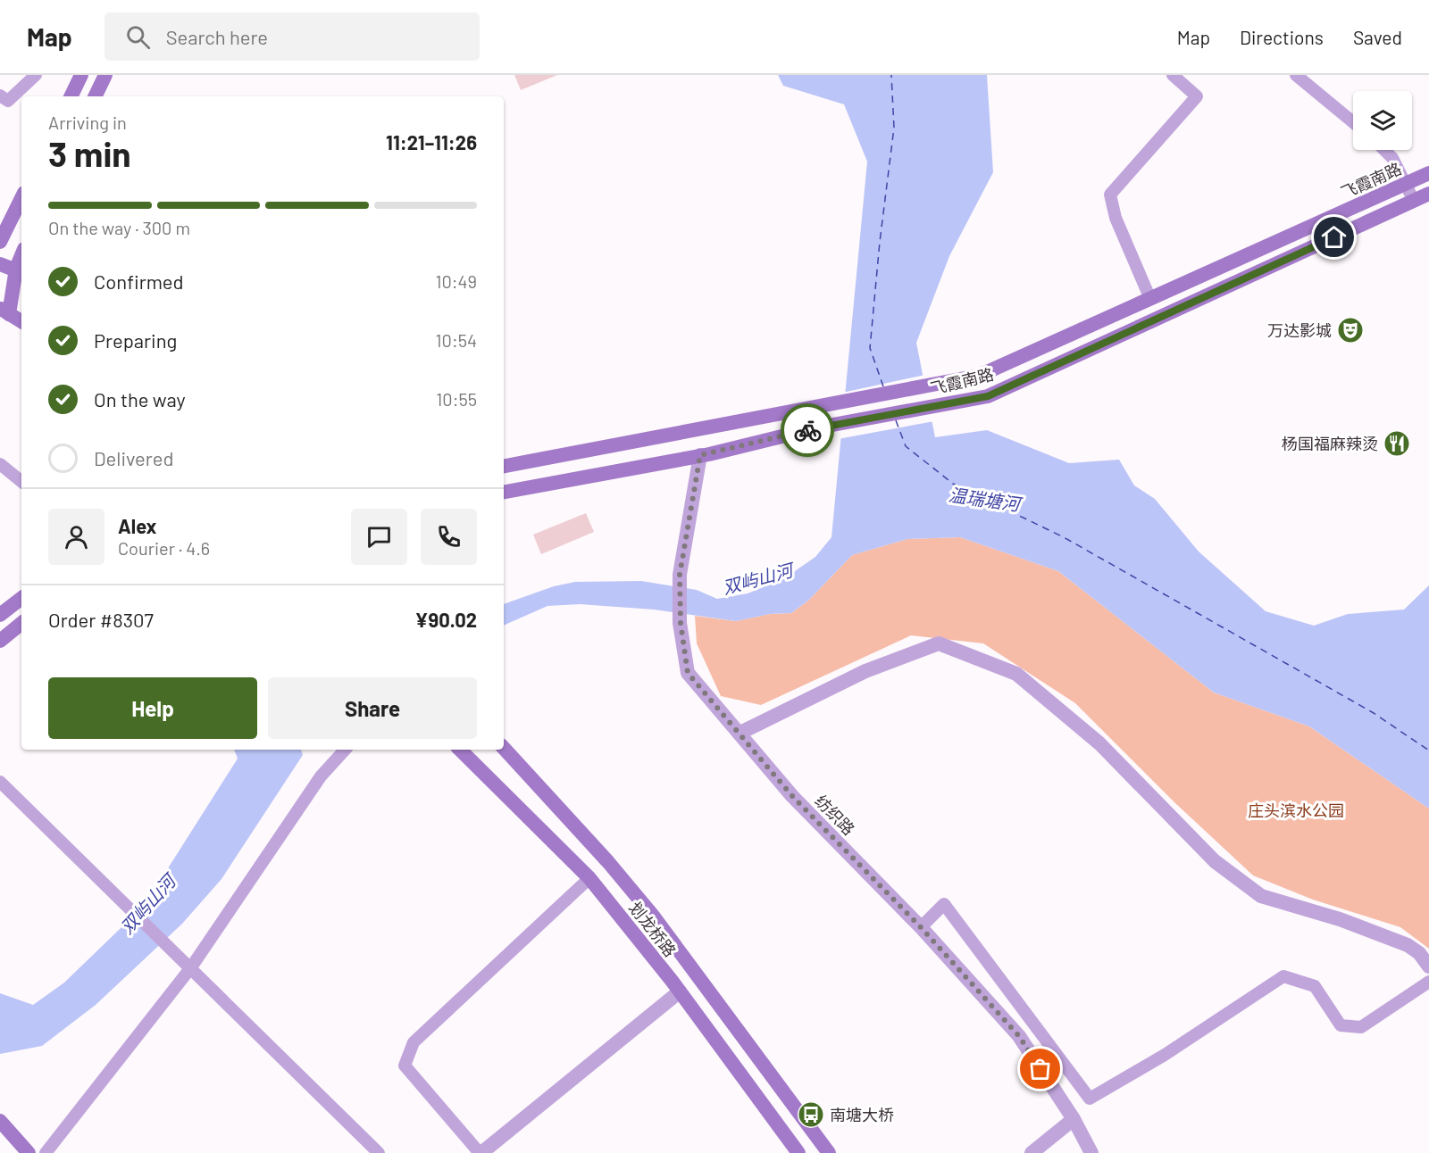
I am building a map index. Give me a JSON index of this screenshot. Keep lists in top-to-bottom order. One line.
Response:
{"streets":{"main road":["飞霞南路","划龙桥路"],"street":["纺织路"]},"crossings":[["飞霞南路","纺织路"]],"water":["温瑞塘河","双屿山河"],"parks":["庄头滨水公园"],"places":{"theatre":["万达影城"],"restaurant":["杨国福麻辣烫"],"bus stop":["南塘大桥"]},"page":{"header":"Map","search":"Search here","nav":["Map","Directions","Saved"],"heading":["3 min","Arriving in","11:21–11:26"],"panel":["Alex","Courier · 4.6","Order #8307","¥90.02"],"bar":"On the way · 300 m","list":[["Confirmed","10:49"],["Preparing","10:54"],["On the way","10:55"],"Delivered"],"buttons":["Help","Share"]}}
